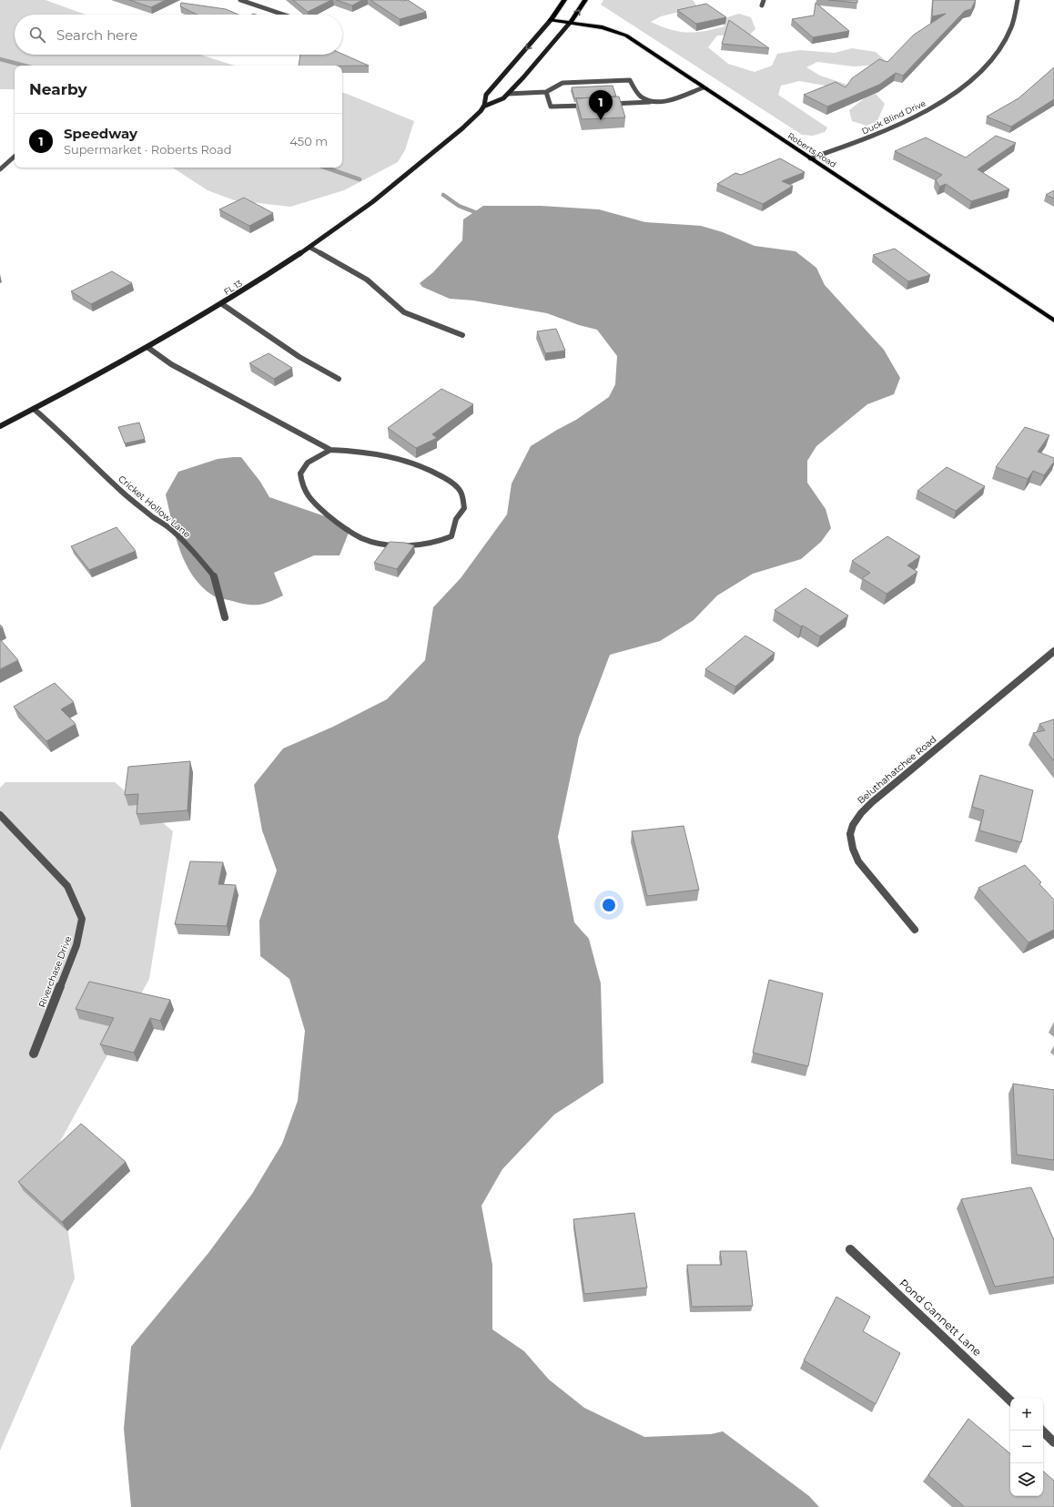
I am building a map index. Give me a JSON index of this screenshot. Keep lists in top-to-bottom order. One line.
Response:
{"streets":{"main road":["Roberts Road","FL 13"],"street":["Duck Blind Drive","Cricket Hollow Lane","Beluthahatchee Road","Riverchase Drive","Pond Gannett Lane"]},"crossings":[["Duck Blind Drive","Roberts Road"],["FL 13","Cricket Hollow Lane"]],"page":{"search":"Search here","heading":"Nearby","pins":"1","list":[{"mark":"1","name":"Speedway","note":"Supermarket · Roberts Road","value":"450 m"}],"map_buttons":["+","−"]}}
